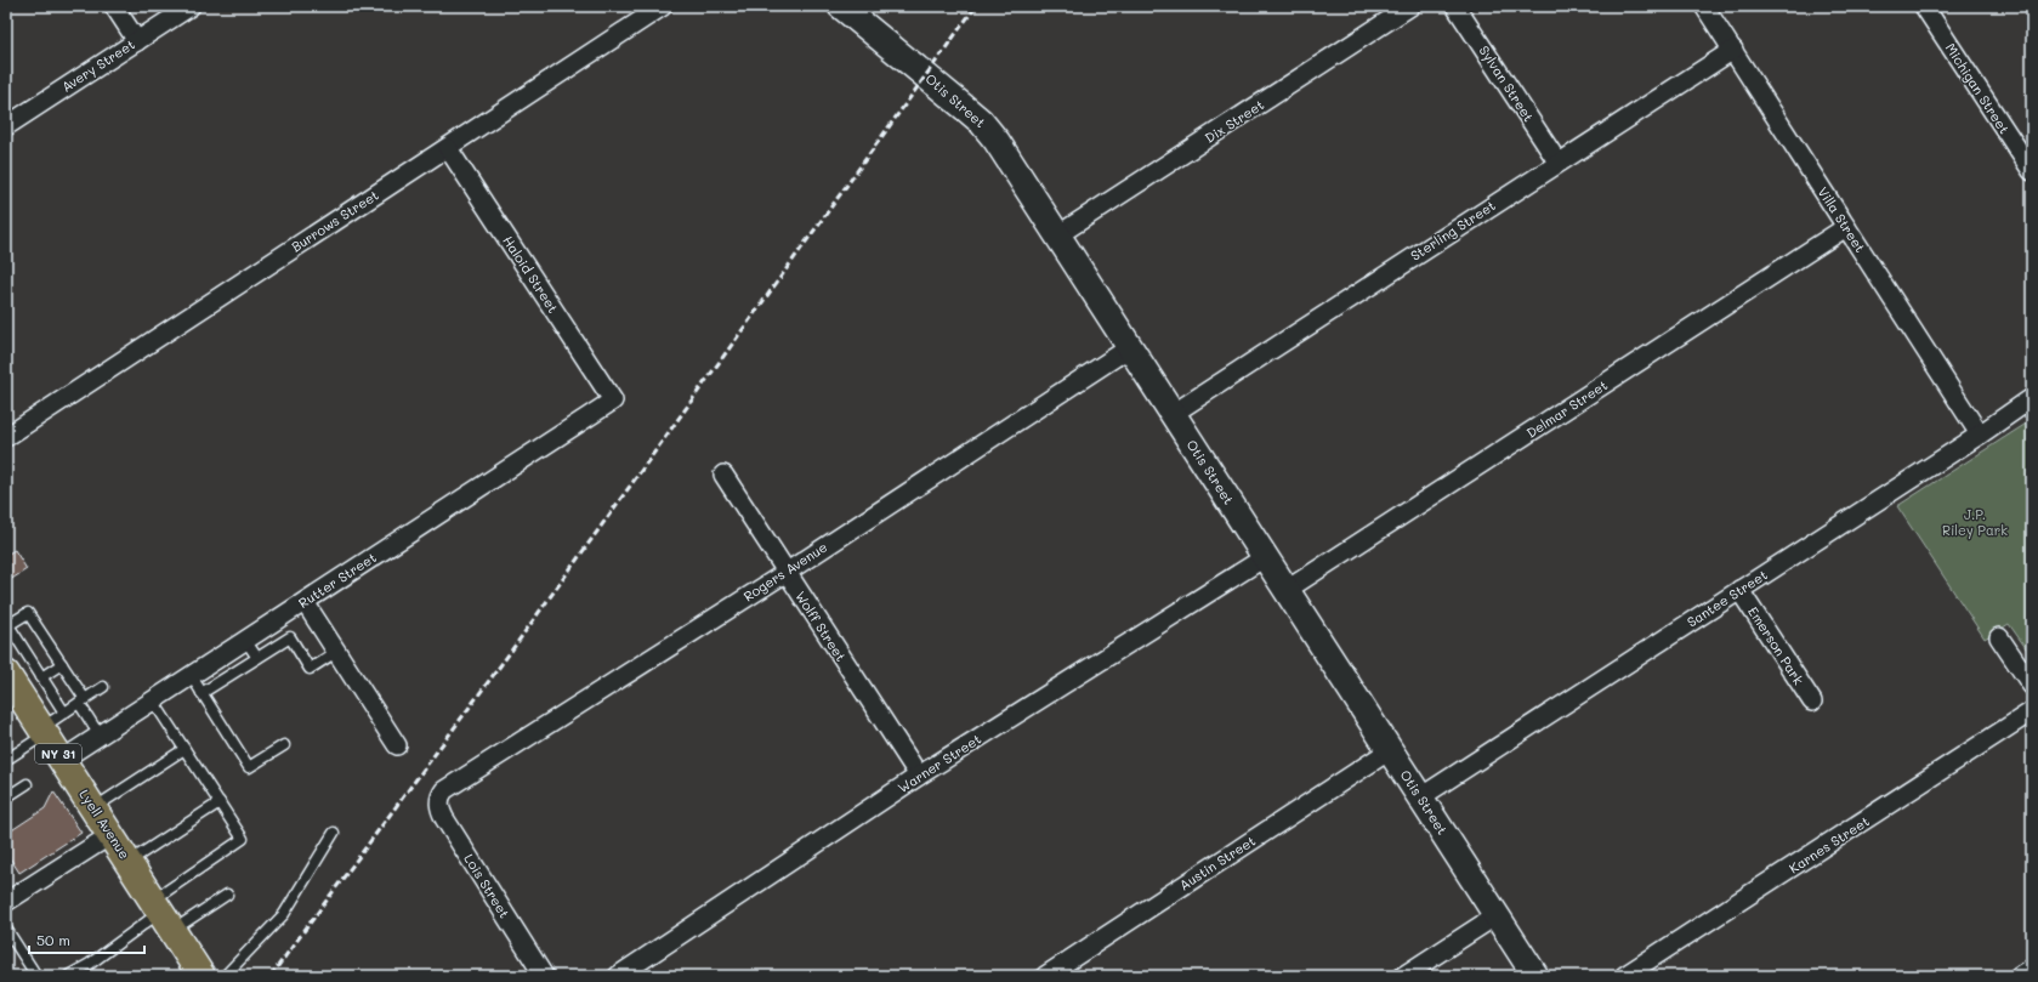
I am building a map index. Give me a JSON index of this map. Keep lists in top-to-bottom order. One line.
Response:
{"streets":{"main road":["NY 31","Lyell Avenue"],"street":["Avery Street","Sylvan Street","Michigan Street","Otis Street","Dix Street","Villa Street","Burrows Street","Sterling Street","Haloid Street","Delmar Street","Rogers Avenue","Rutter Street","Santee Street","Wolff Street","Emerson Park","Warner Street","Karnes Street","Austin Street","Lois Street"]},"crossings":[["Sylvan Street","Sterling Street"],["Otis Street","Dix Street"],["Otis Street","Sterling Street"],["Otis Street","Delmar Street"],["Otis Street","Rogers Avenue"],["Otis Street","Santee Street"],["Otis Street","Warner Street"],["Otis Street","Austin Street"],["Villa Street","Sterling Street"],["Villa Street","Delmar Street"],["Villa Street","Santee Street"],["Burrows Street","Haloid Street"],["Haloid Street","Rutter Street"],["Rogers Avenue","Wolff Street"],["Rogers Avenue","Lois Street"],["Rutter Street","Lyell Avenue"],["Santee Street","Emerson Park"],["Wolff Street","Warner Street"]],"parks":["J.P. Riley Park"],"scale_bar":"50 m"}
